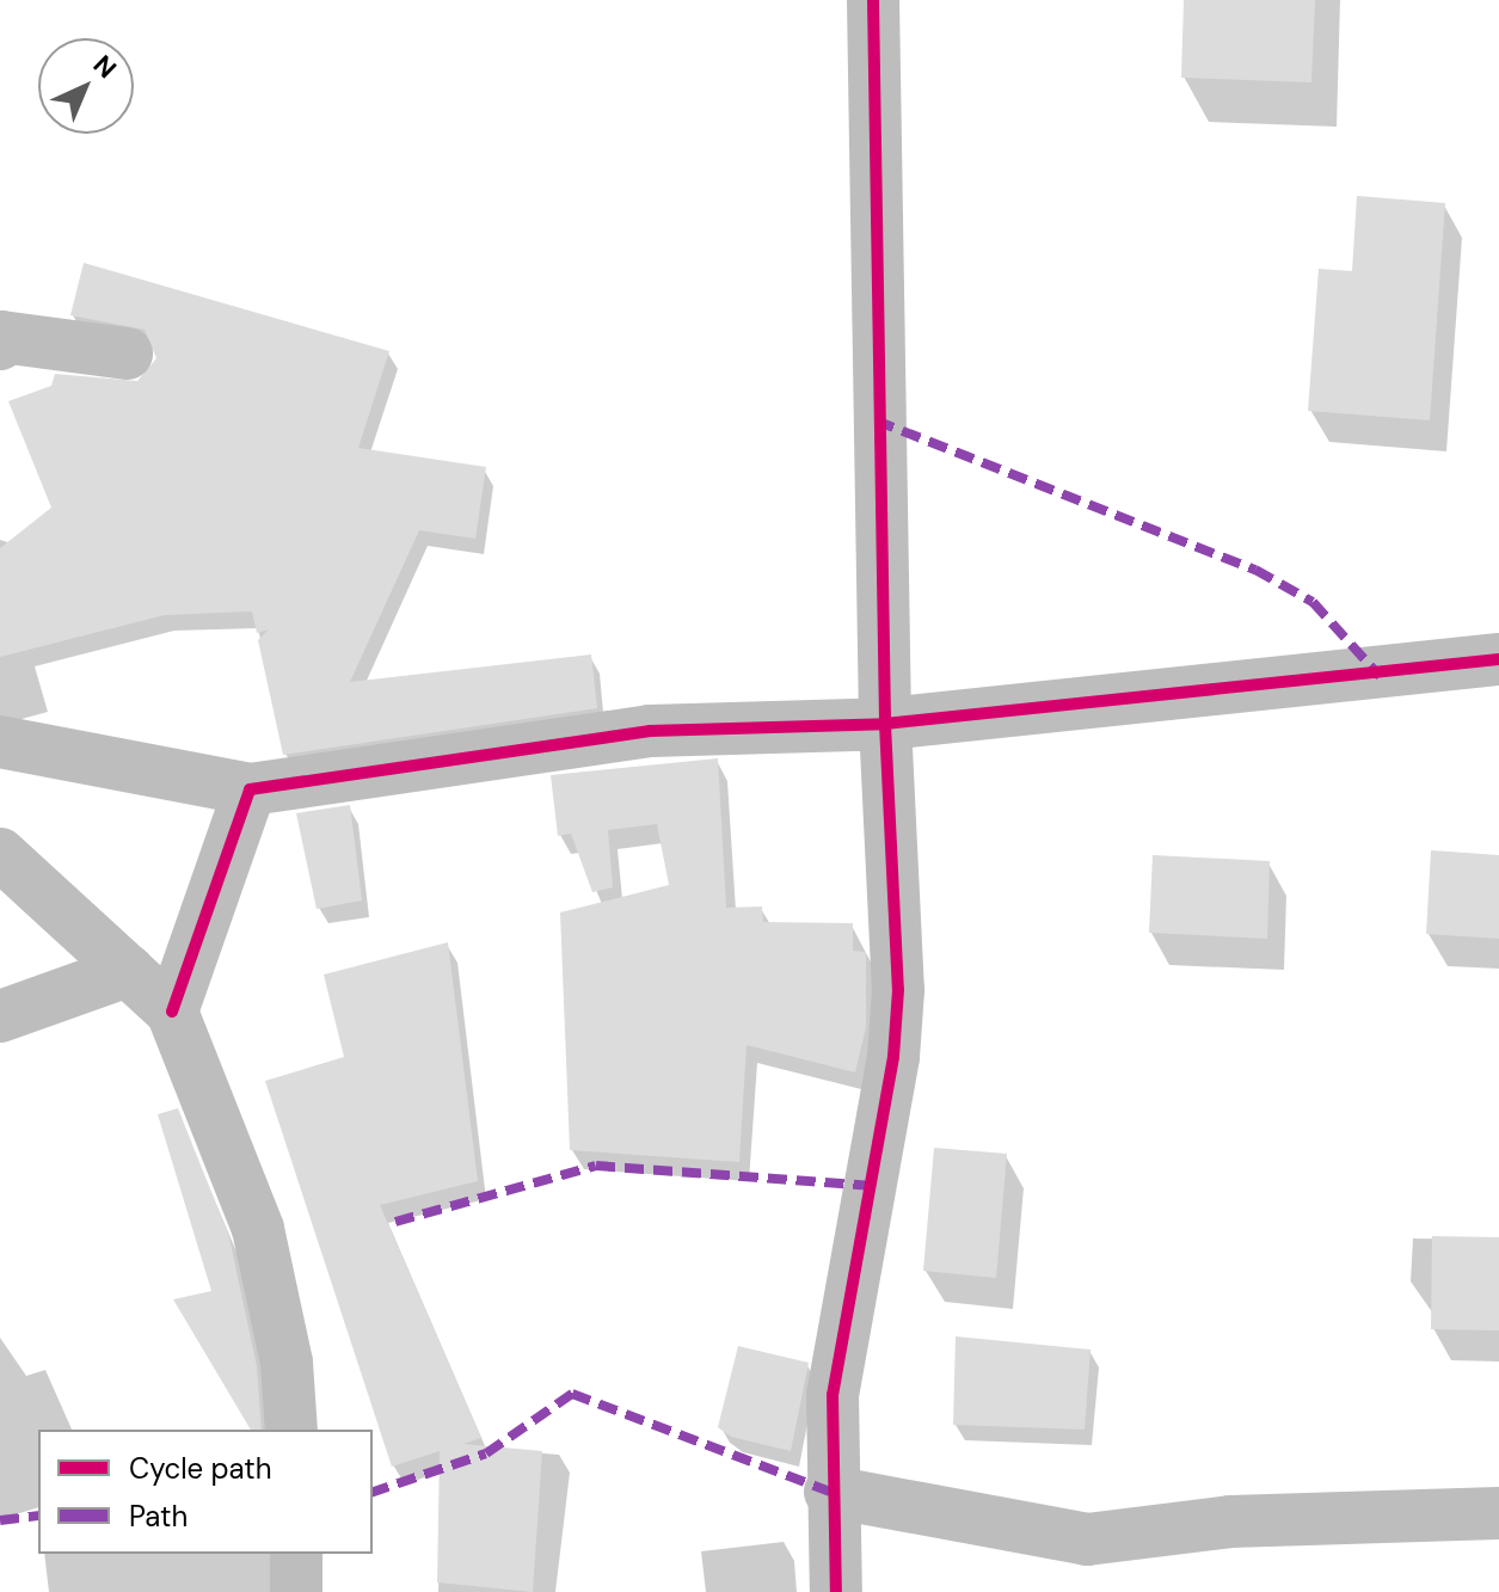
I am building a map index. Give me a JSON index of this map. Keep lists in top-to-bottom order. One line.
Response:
{"legend":["Cycle path","Path"],"north":"top right"}
